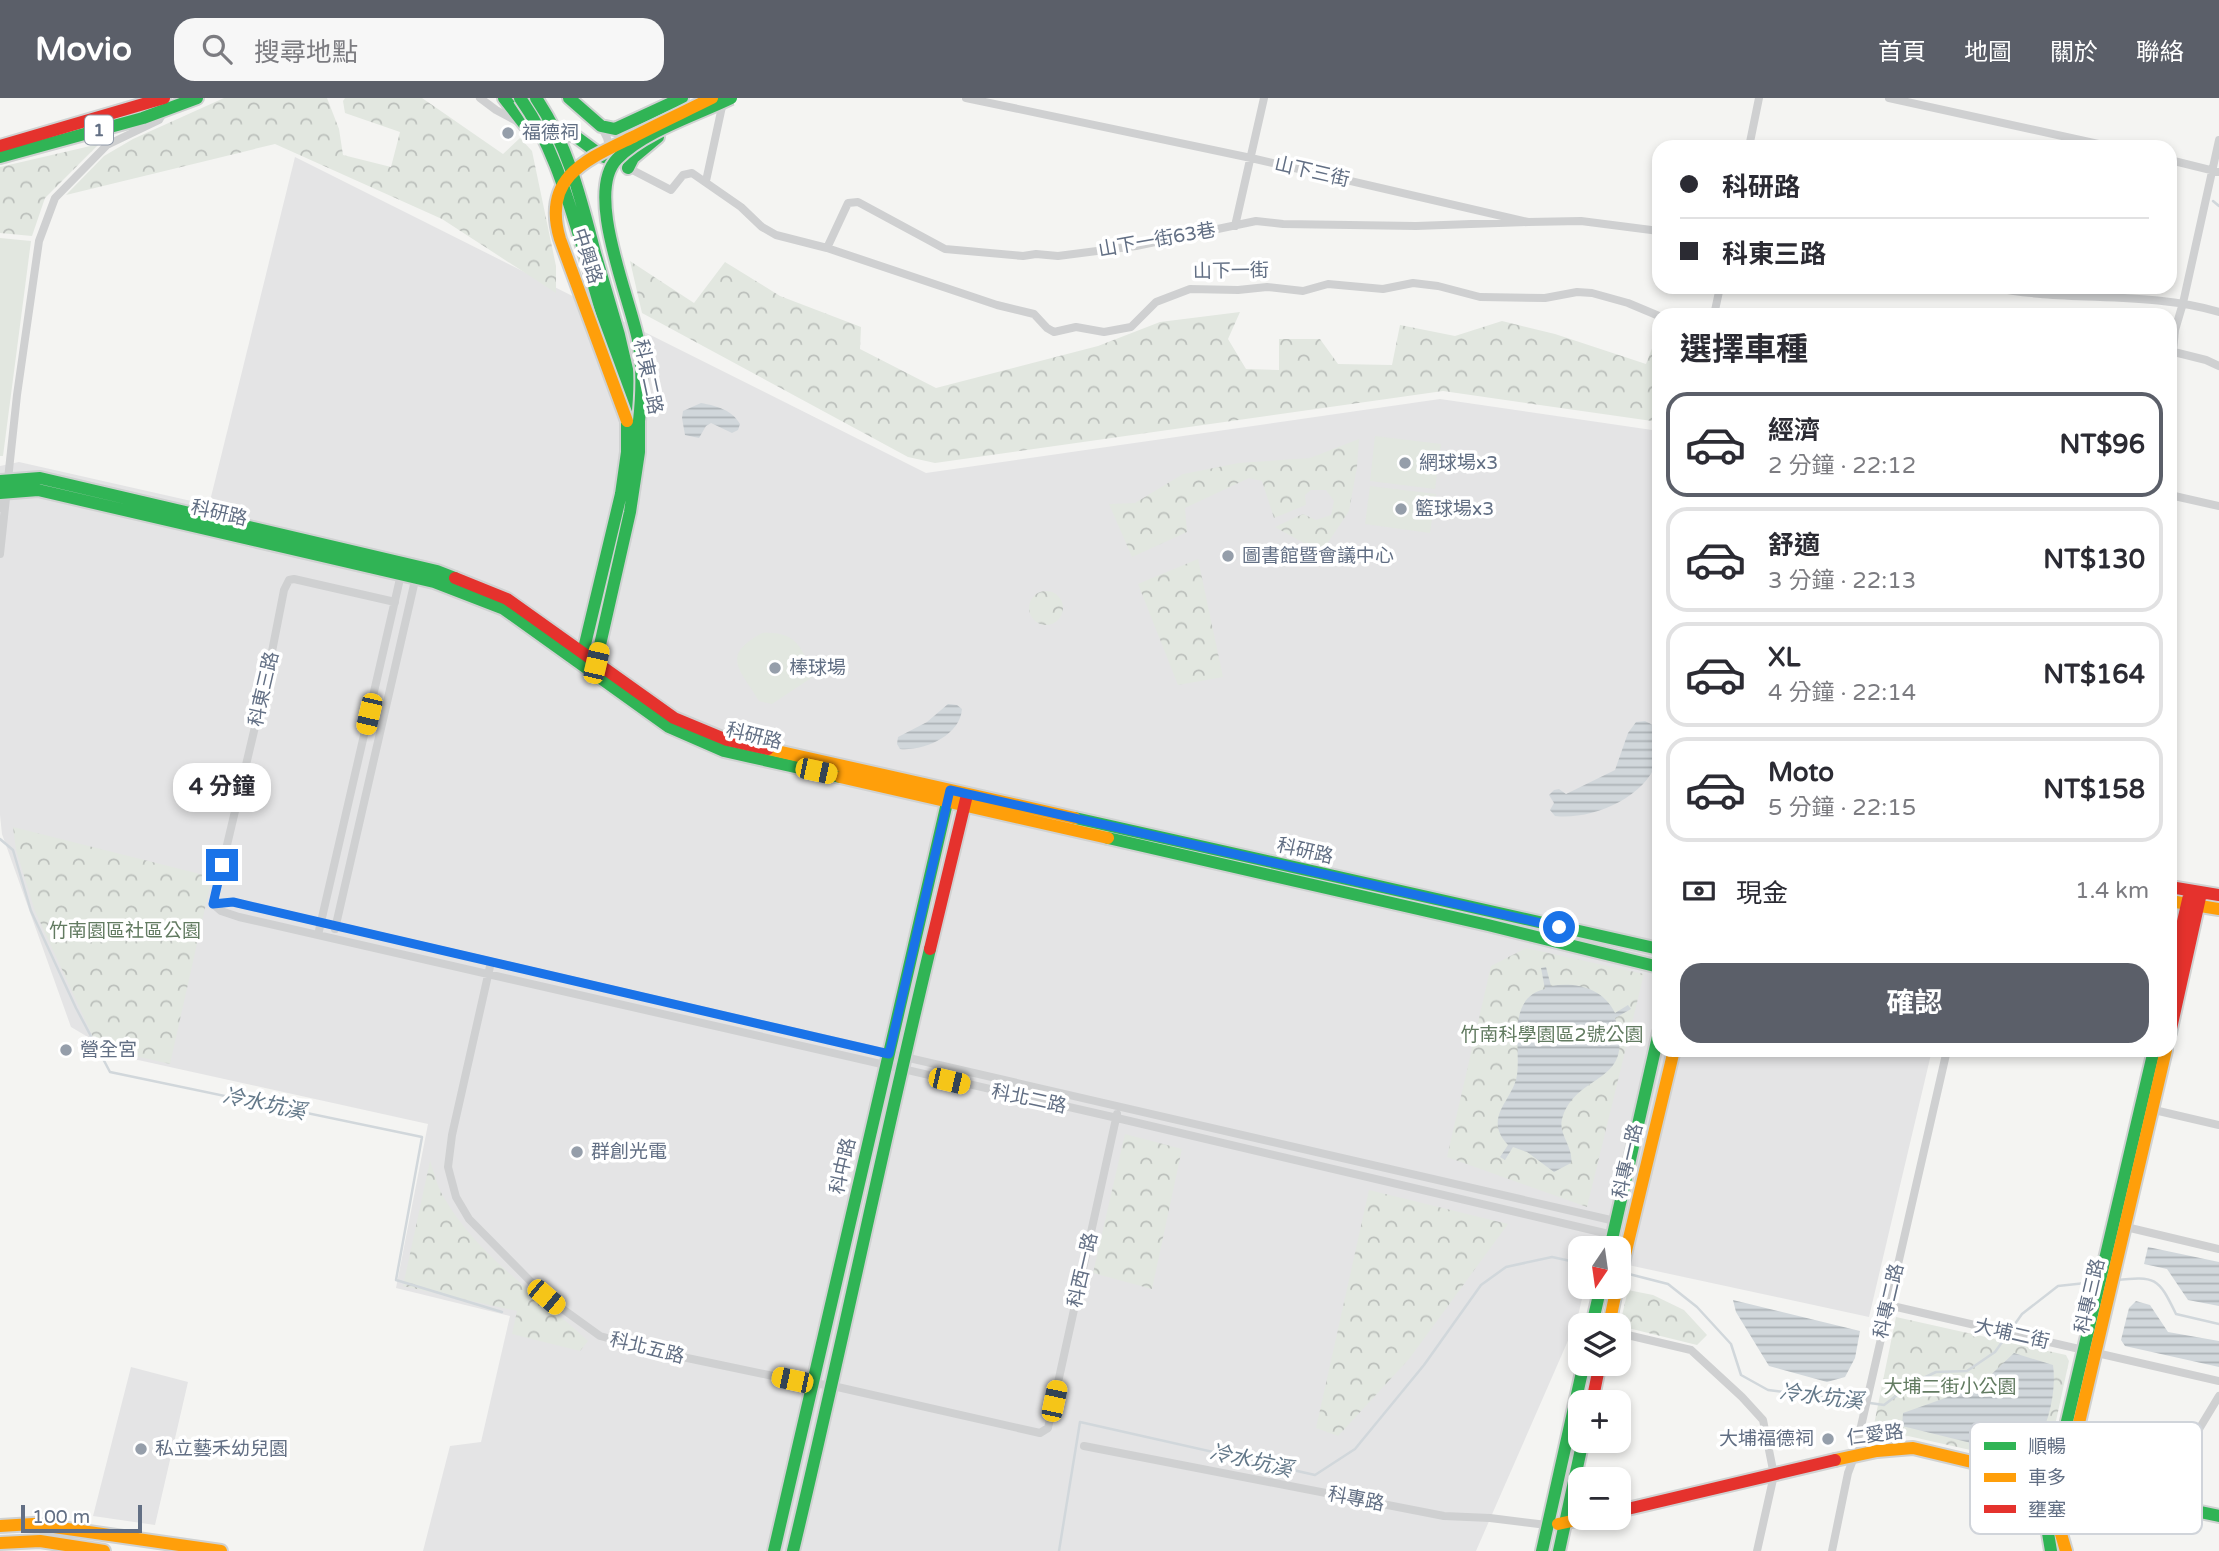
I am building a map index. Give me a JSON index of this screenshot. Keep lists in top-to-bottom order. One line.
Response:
{"streets":{"street":["1","山下三街","山下一街63巷","中興路","山下一街","科東二路","科研路","科東三路","科北二路","科專一路","科中路","科西一路","科專三路","科專二路","大埔二街","科北五路","仁愛路","科專路"]},"crossings":[["山下三街","山下一街63巷"],["山下一街63巷","山下一街"],["中興路","科東二路"],["科東二路","科研路"],["科研路","科中路"],["科東三路","科北二路"],["科北二路","科專一路"],["科北二路","科中路"],["科北二路","科西一路"],["科北二路","科北五路"],["科中路","科北五路"],["科西一路","科北五路"],["科專三路","大埔二街"],["科專二路","大埔二街"],["科專二路","仁愛路"]],"water":["冷水坑溪"],"parks":["竹南園區社區公園","竹南科學園區2號公園","大埔二街小公園"],"places":["福德祠","網球場x3","籃球場x3","圖書館暨會議中心","棒球場","營全宮","群創光電","大埔福德祠","私立藝禾幼兒園"],"legend":["順暢","車多","壅塞"],"scale_bar":"100 m","north":"bottom","page":{"header":"Movio","search":"搜尋地點","nav":["首頁","地圖","關於","聯絡"],"banner":["科研路","科東三路"],"heading":"選擇車種","list":[{"name":"經濟","note":"2 分鐘 · 22:12","value":"NT$96"},{"name":"舒適","note":"3 分鐘 · 22:13","value":"NT$130"},{"name":"XL","note":"4 分鐘 · 22:14","value":"NT$164"},{"name":"Moto","note":"5 分鐘 · 22:15","value":"NT$158"}],"bubble":"4 分鐘","pay":["現金","1.4 km"],"buttons":"確認","map_buttons":["+","−"],"scale":"100 m"}}
